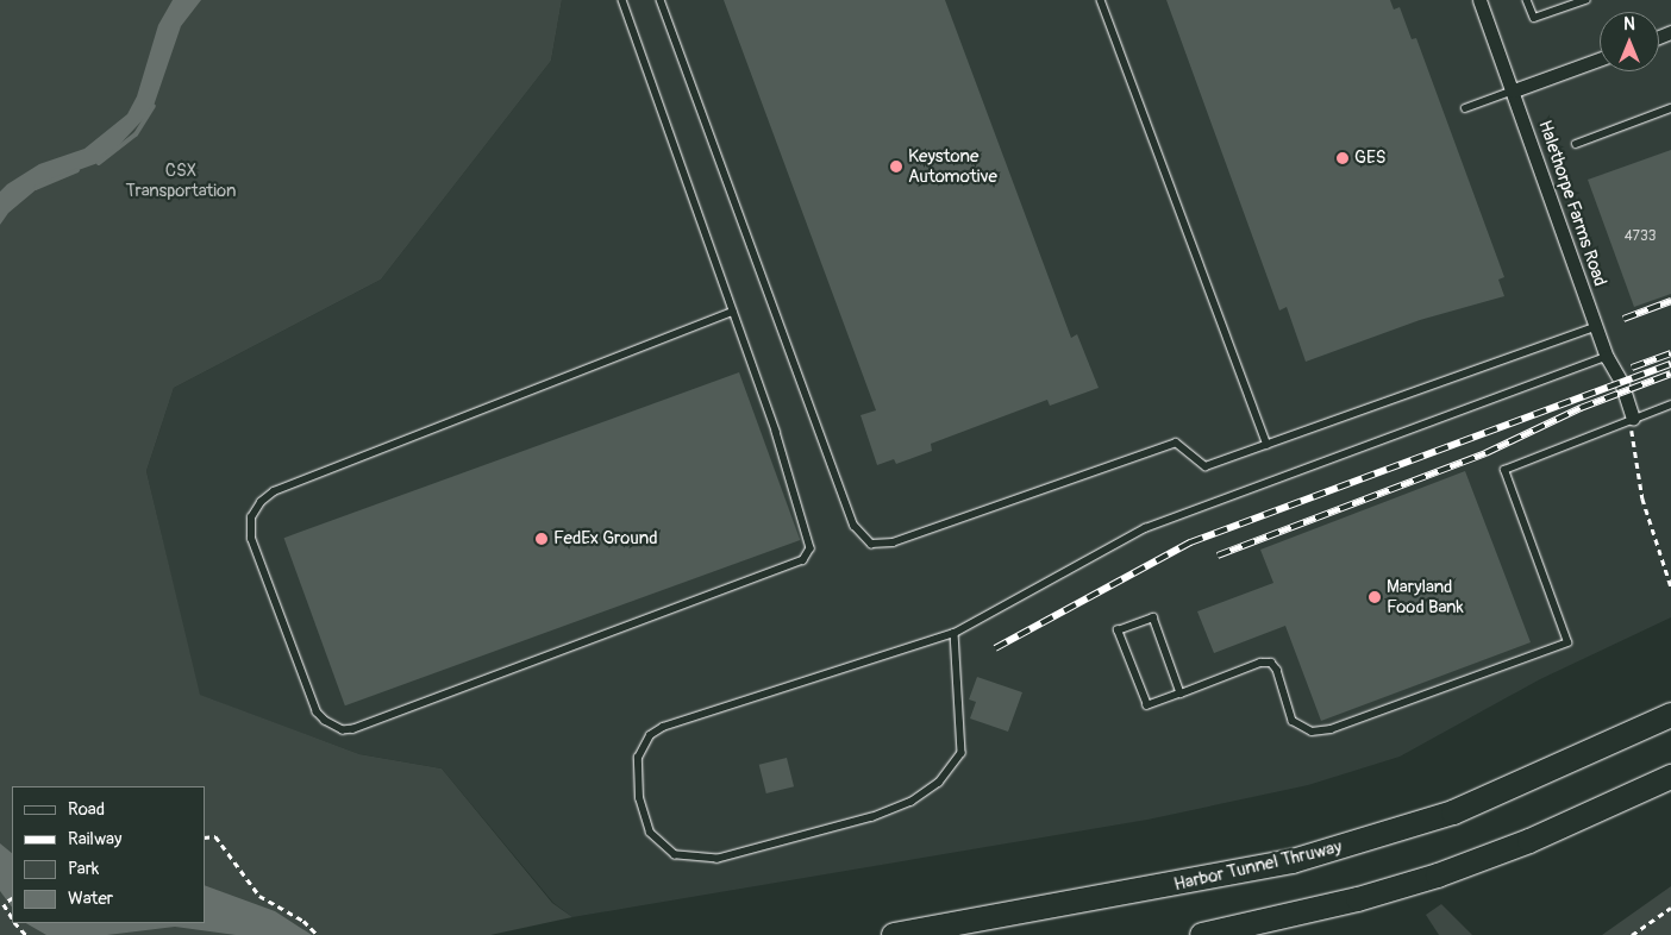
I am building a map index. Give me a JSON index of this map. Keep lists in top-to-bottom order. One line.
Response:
{"streets":{"highway":["Harbor Tunnel Thruway"],"street":["Halethorpe Farms Road"]},"parks":["CSX Transportation"],"places":["GES","Keystone Automotive","FedEx Ground","Maryland Food Bank"],"house_numbers":["4733"],"legend":["Road","Railway","Park","Water"],"north":"top"}
